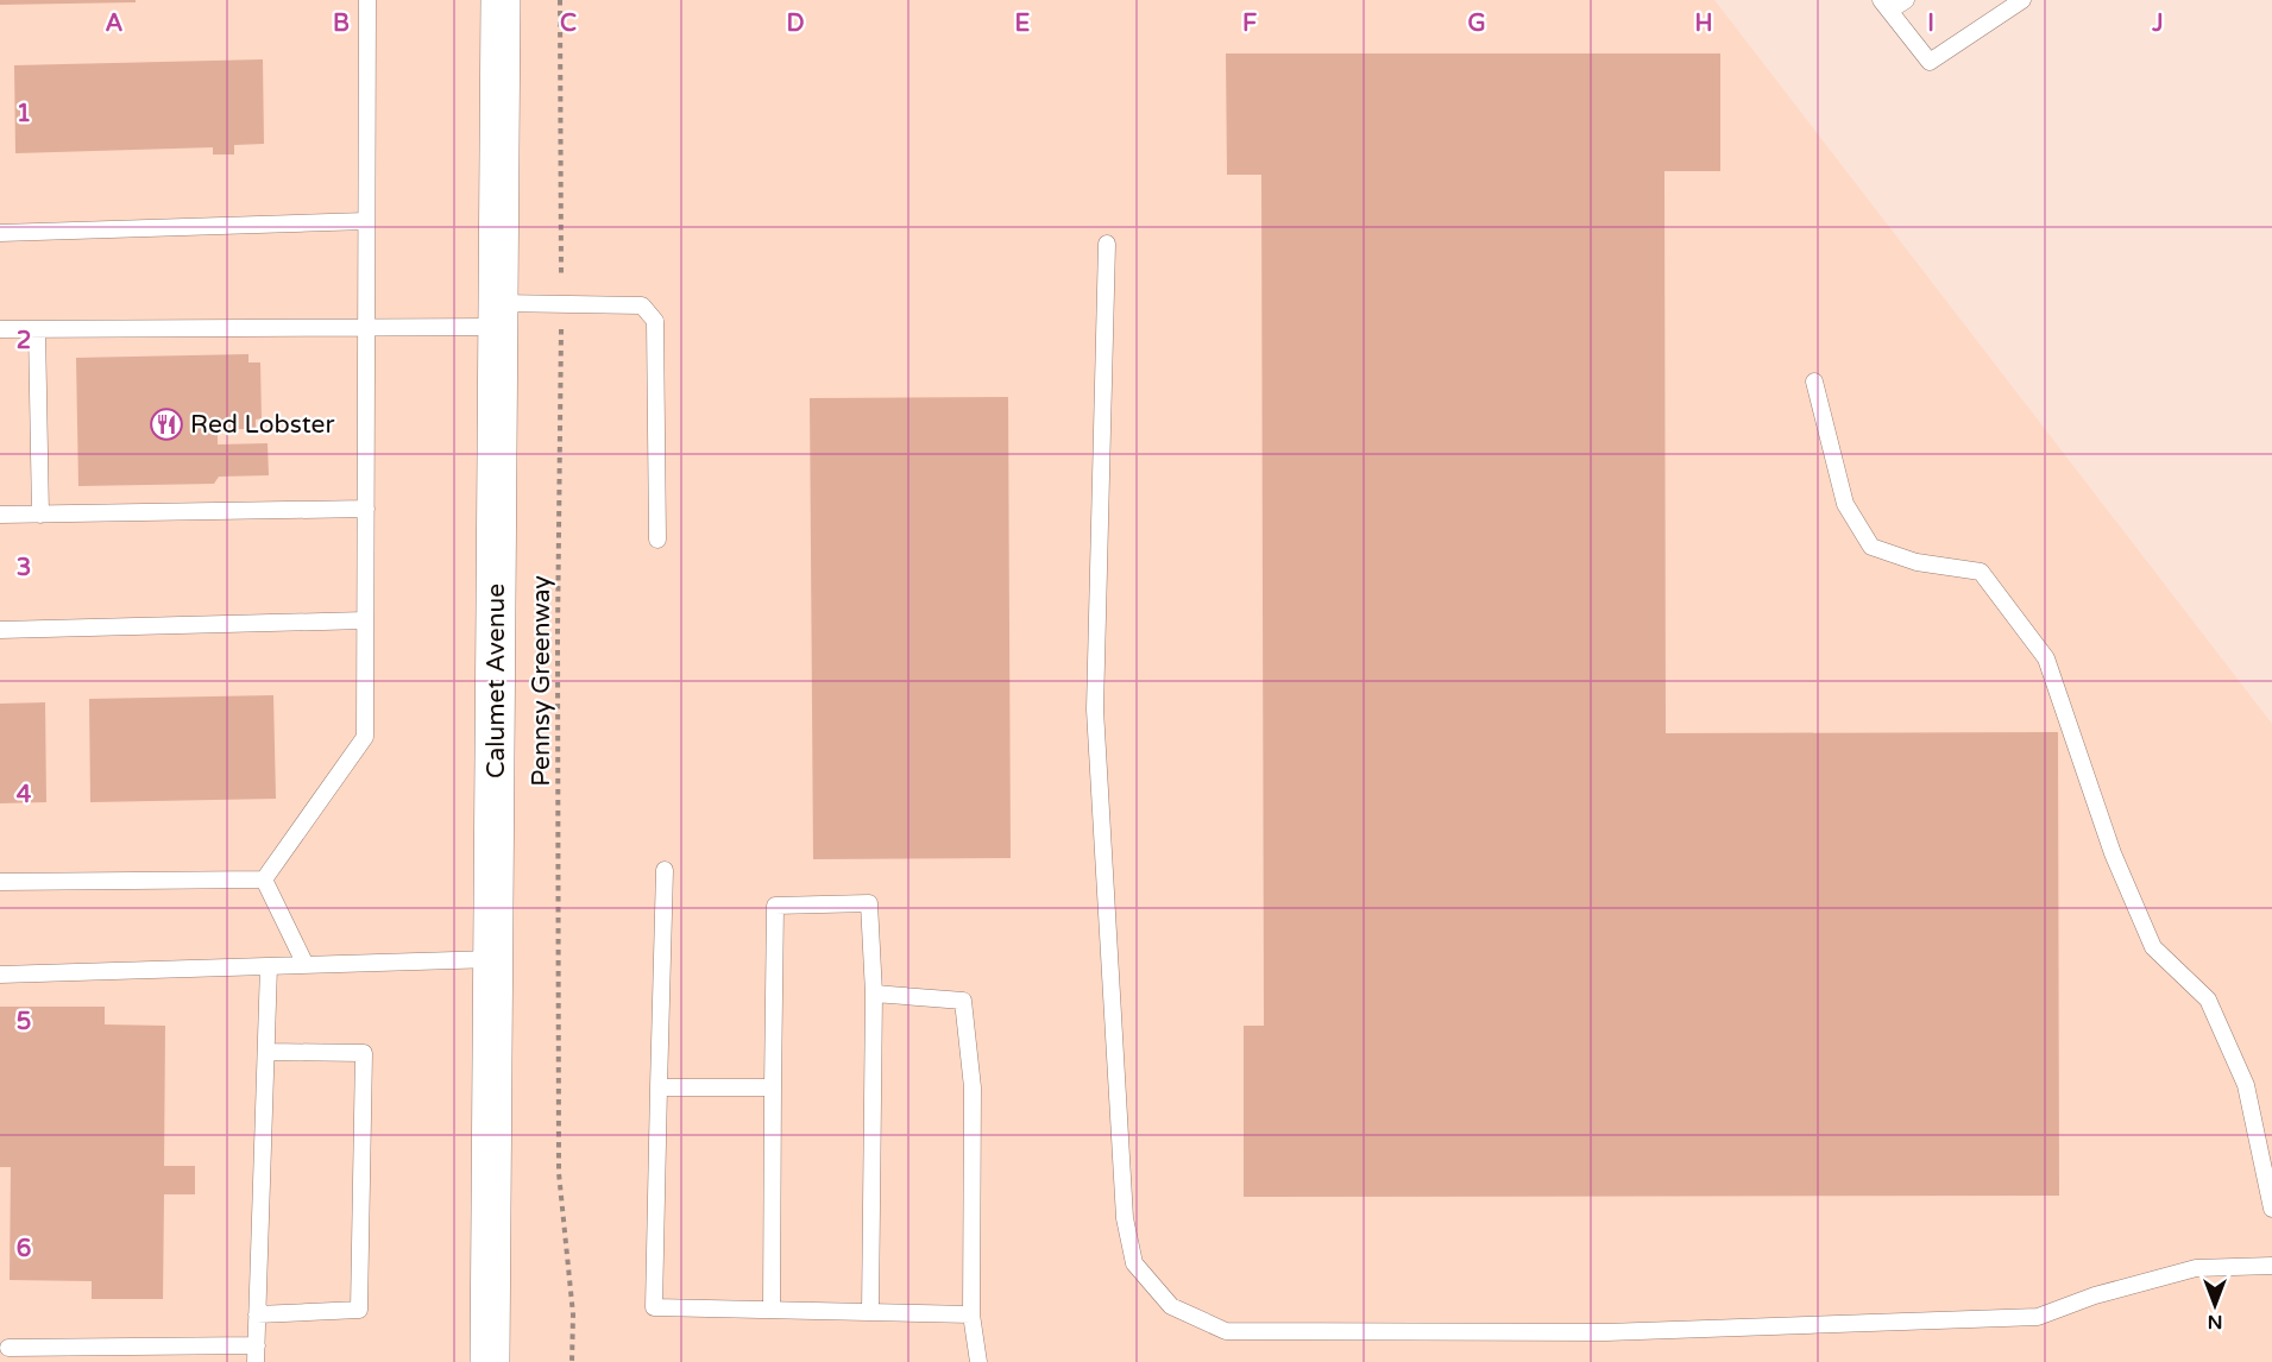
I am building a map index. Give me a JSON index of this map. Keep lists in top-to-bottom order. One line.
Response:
{"streets":{"main road":["Calumet Avenue"],"path":["Pennsy Greenway"]},"places":{"restaurant":["Red Lobster"]},"north":"bottom","grid":{"columns":["A","B","C","D","E","F","G","H","I","J"],"rows":["1","2","3","4","5","6"]}}
